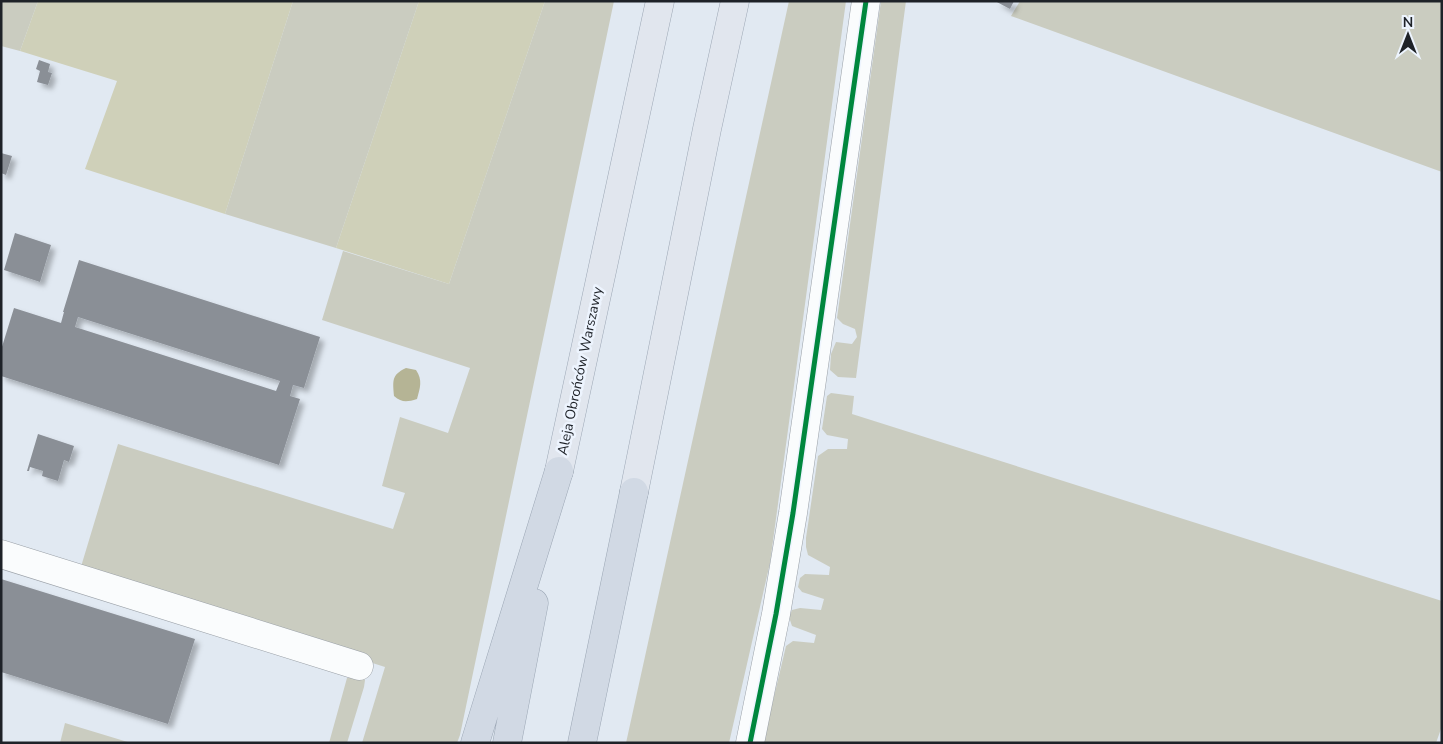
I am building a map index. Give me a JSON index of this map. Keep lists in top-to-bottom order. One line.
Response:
{"streets":{"highway":["Aleja Obrońców Warszawy"]},"north":"top"}
